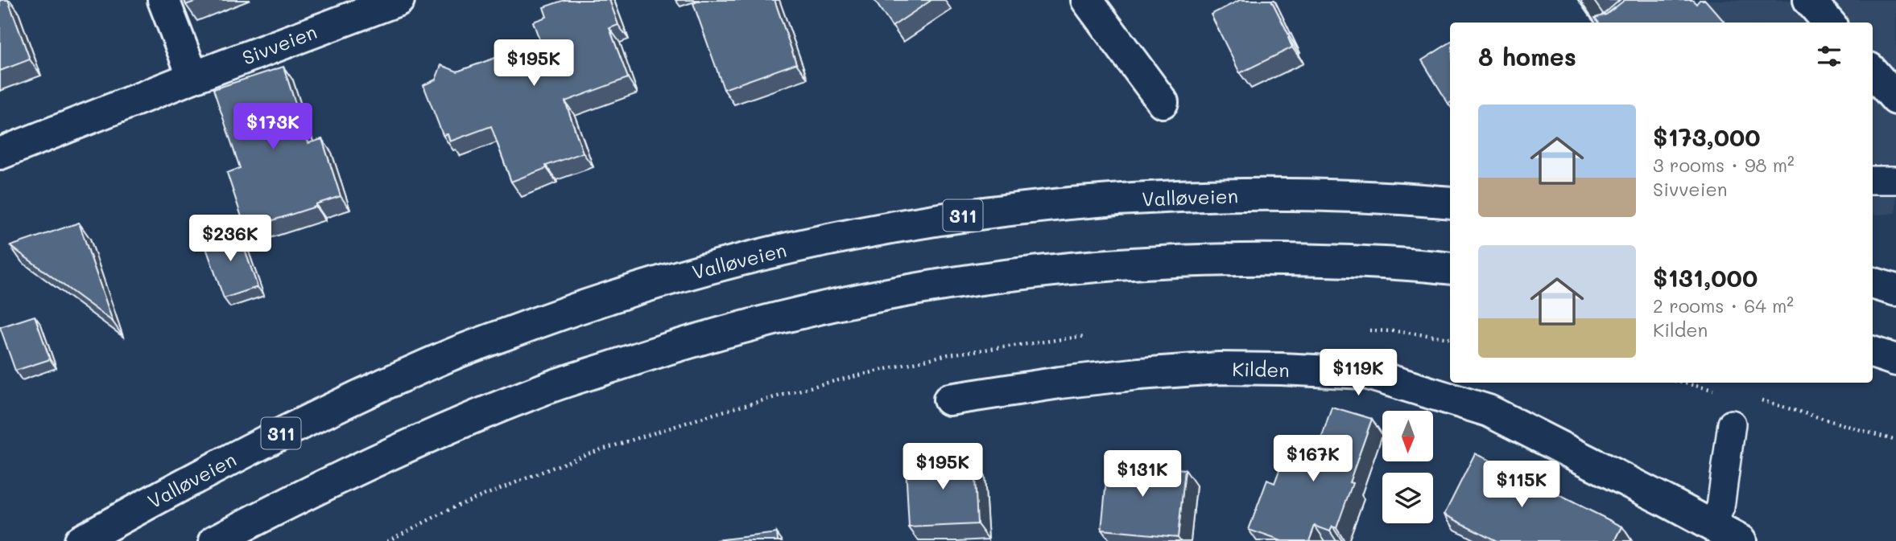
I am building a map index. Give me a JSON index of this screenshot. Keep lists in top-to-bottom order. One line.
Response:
{"streets":{"main road":["Sivveien","Valløveien","311","Kilden"]},"north":"bottom","page":{"heading":"8 homes","price":["$195K","$173K","$236K","$119K","$167K","$195K","$131K","$115K"],"list":[{"name":"$173,000","note":"3 rooms · 98 m² · Sivveien"},{"name":"$131,000","note":"2 rooms · 64 m² · Kilden"}]}}
